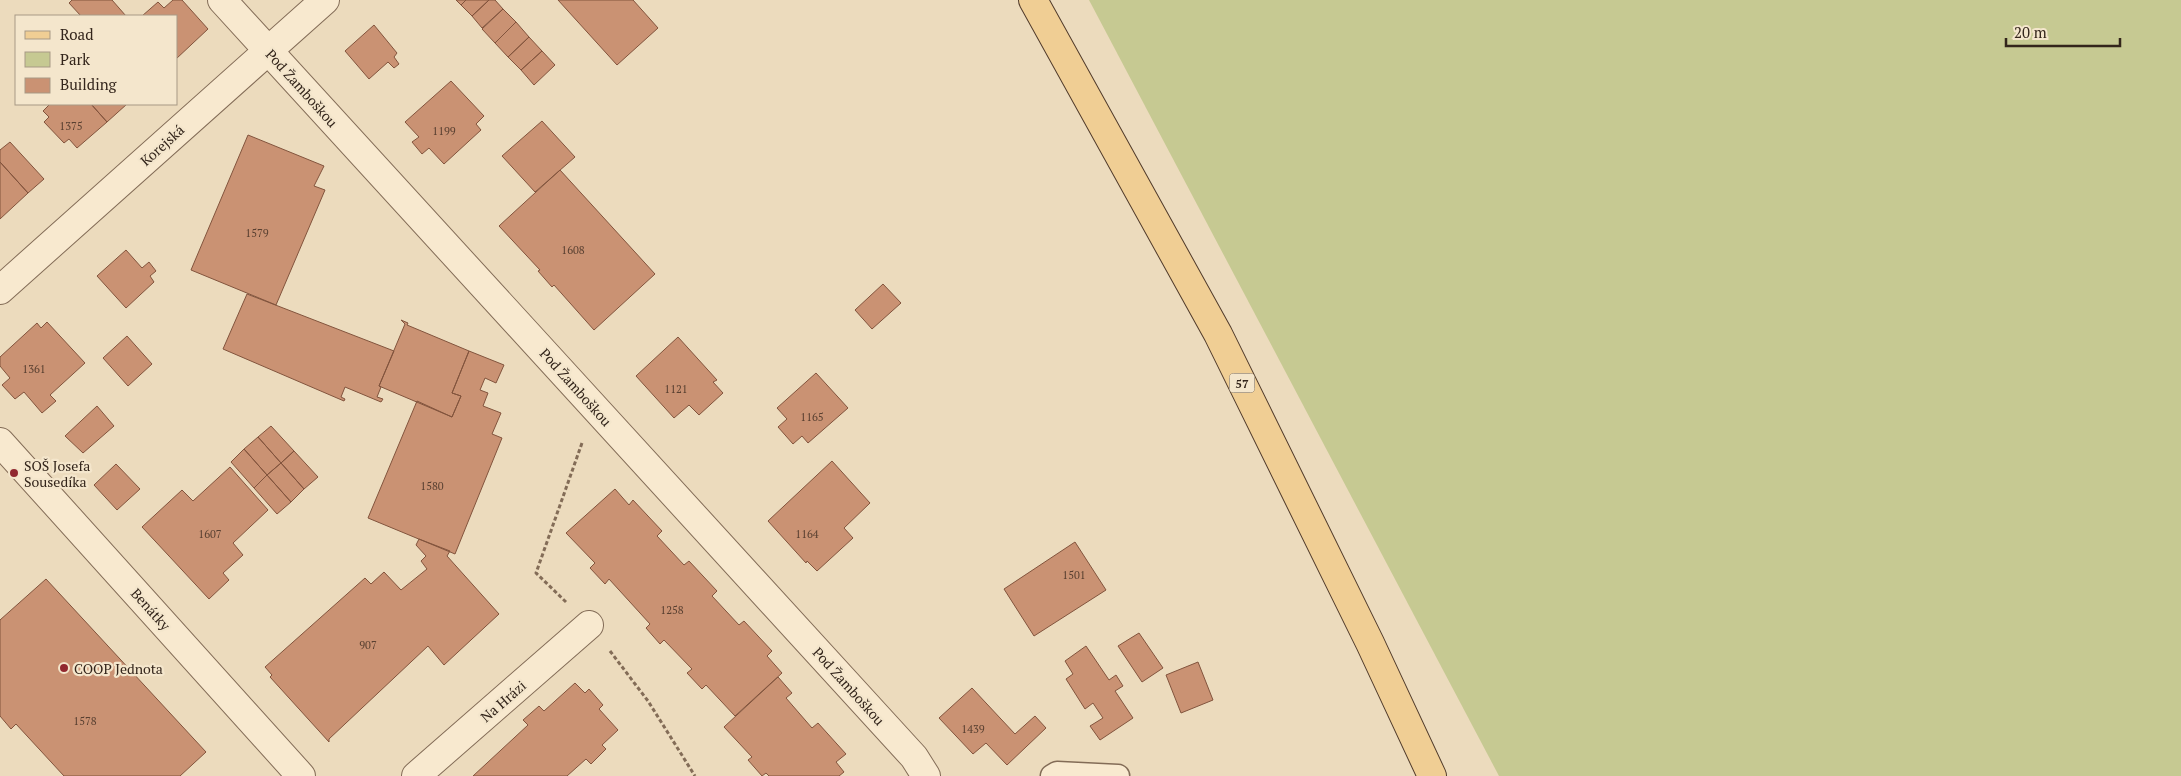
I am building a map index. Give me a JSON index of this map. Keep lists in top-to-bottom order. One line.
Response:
{"streets":{"main road":["57"],"street":["Pod Žamboškou","Korejská","Benátky","Na Hrázi"]},"crossings":[["Pod Žamboškou","Korejská"]],"places":["SOŠ Josefa Sousedíka","COOP Jednota"],"house_numbers":["1375","1199","1579","1608","1361","1121","1165","1580","1607","1164","1501","1258","907","1578","1439"],"legend":["Road","Park","Building"],"scale_bar":"20 m"}
